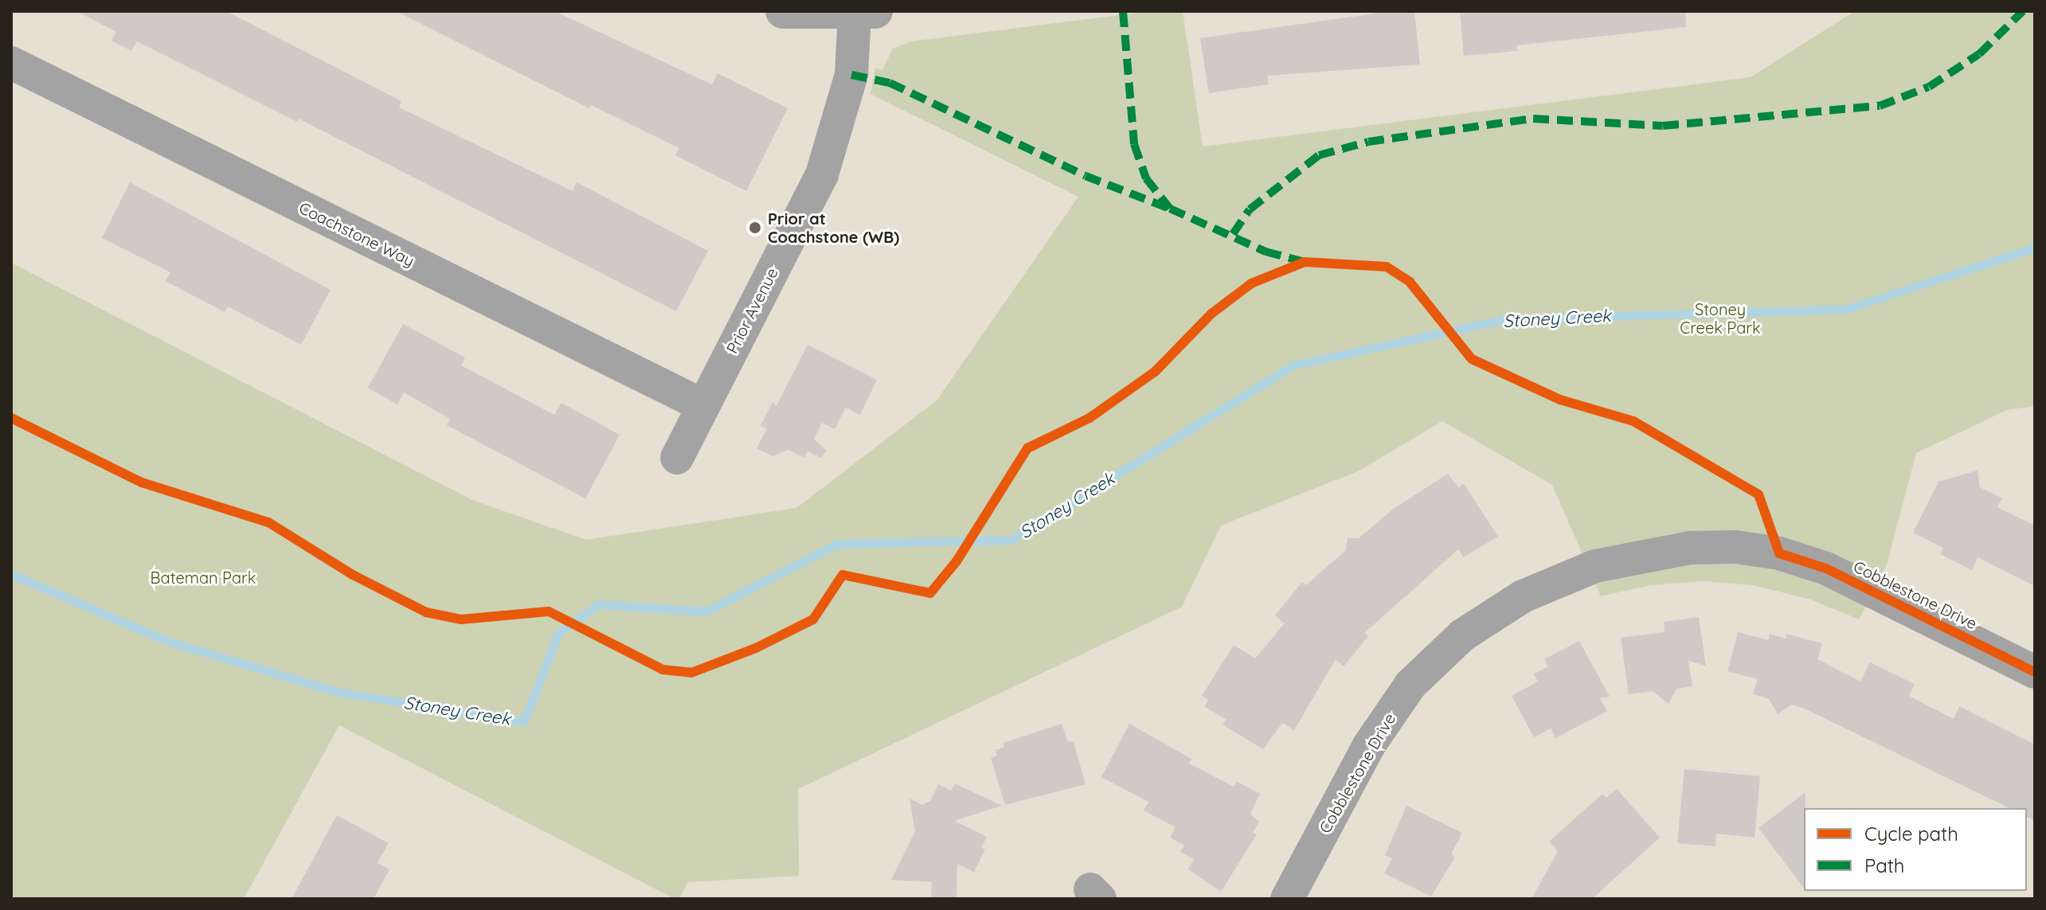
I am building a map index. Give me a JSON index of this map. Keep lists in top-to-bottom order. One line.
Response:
{"streets":{"street":["Coachstone Way","Prior Avenue","Cobblestone Drive"]},"crossings":[["Coachstone Way","Prior Avenue"]],"water":["Stoney Creek"],"parks":["Stoney Creek Park","Bateman Park"],"places":["Prior at Coachstone (WB)"],"legend":["Cycle path","Path"]}
